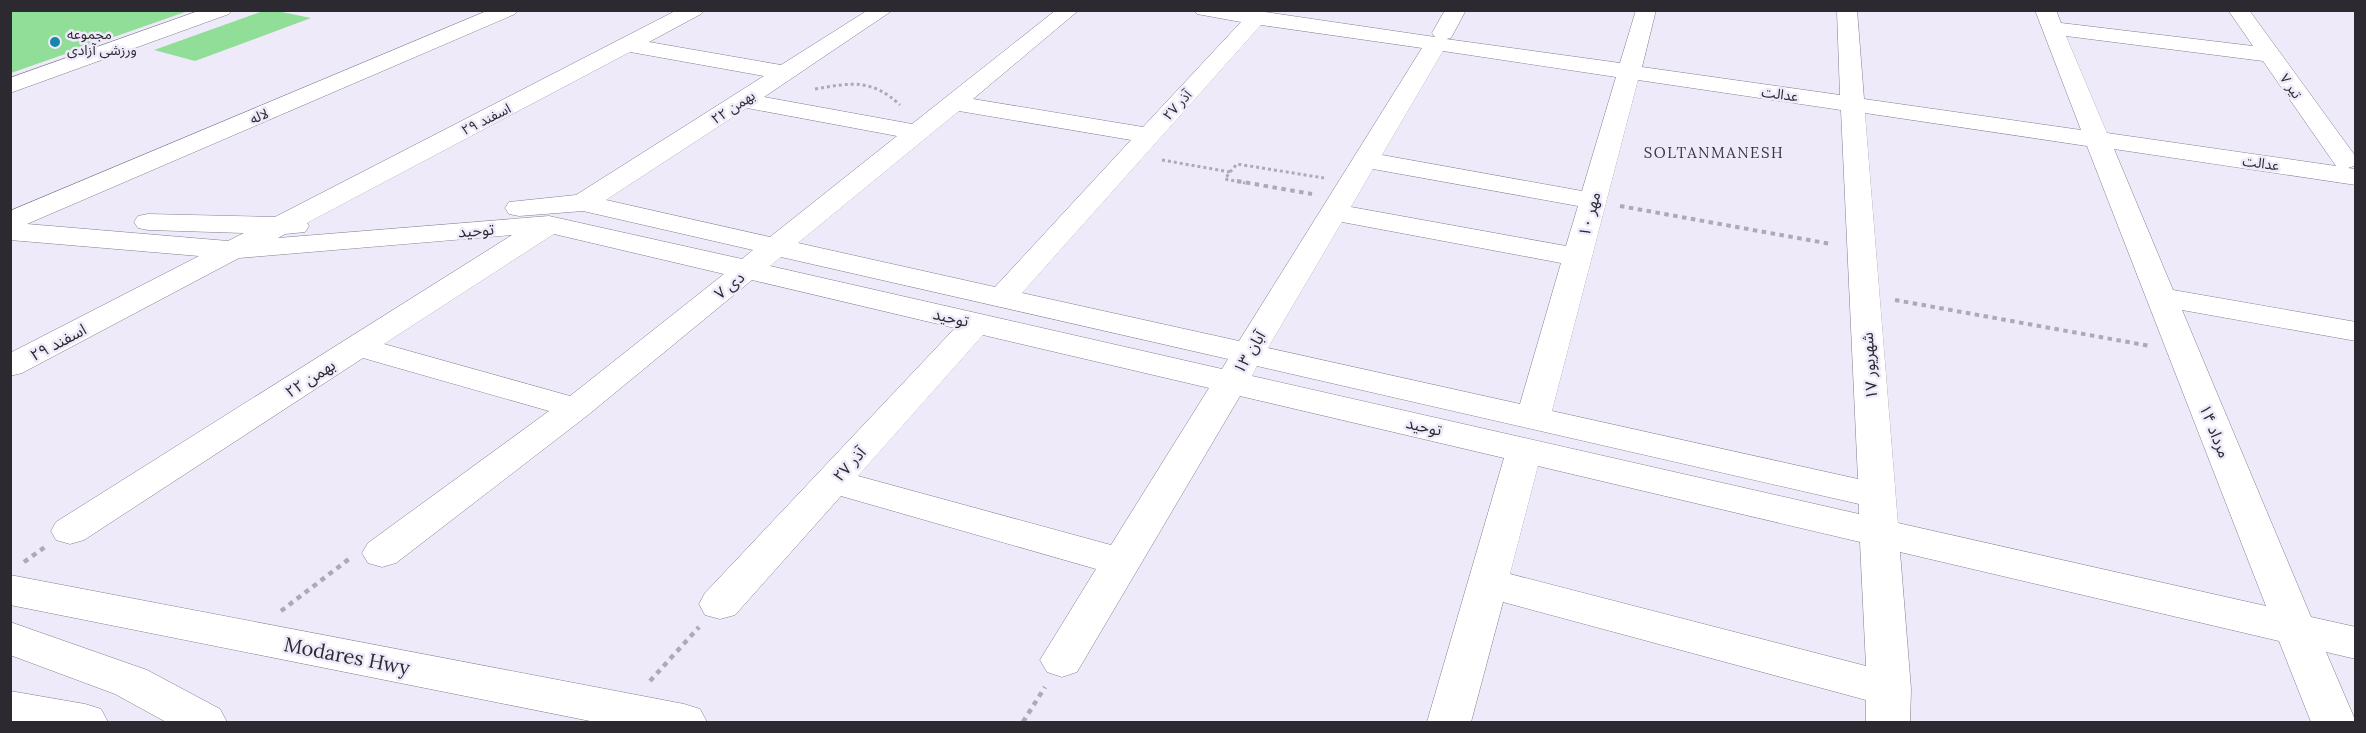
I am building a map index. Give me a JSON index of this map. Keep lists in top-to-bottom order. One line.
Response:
{"streets":{"main road":["۷ تیر","عدالت","۲۷ آذر","۲۲ بهمن","لاله","۲۹ اسفند","۱۰ مهر","توحید","۷ دی","۱۳ آبان","۱۷ شهریور","۱۴ مرداد","Modares Hwy"]},"crossings":[["۷ تیر","عدالت"],["عدالت","۲۷ آذر"],["عدالت","۱۰ مهر"],["عدالت","۱۳ آبان"],["عدالت","۱۷ شهریور"],["عدالت","۱۴ مرداد"],["۲۷ آذر","توحید"],["۲۲ بهمن","توحید"],["لاله","توحید"],["۲۹ اسفند","توحید"],["۱۰ مهر","توحید"],["توحید","۷ دی"],["توحید","۱۳ آبان"],["توحید","۱۷ شهریور"],["توحید","۱۴ مرداد"]],"districts":["SOLTANMANESH"],"places":["مجموعه ورزشی آزادی"]}
